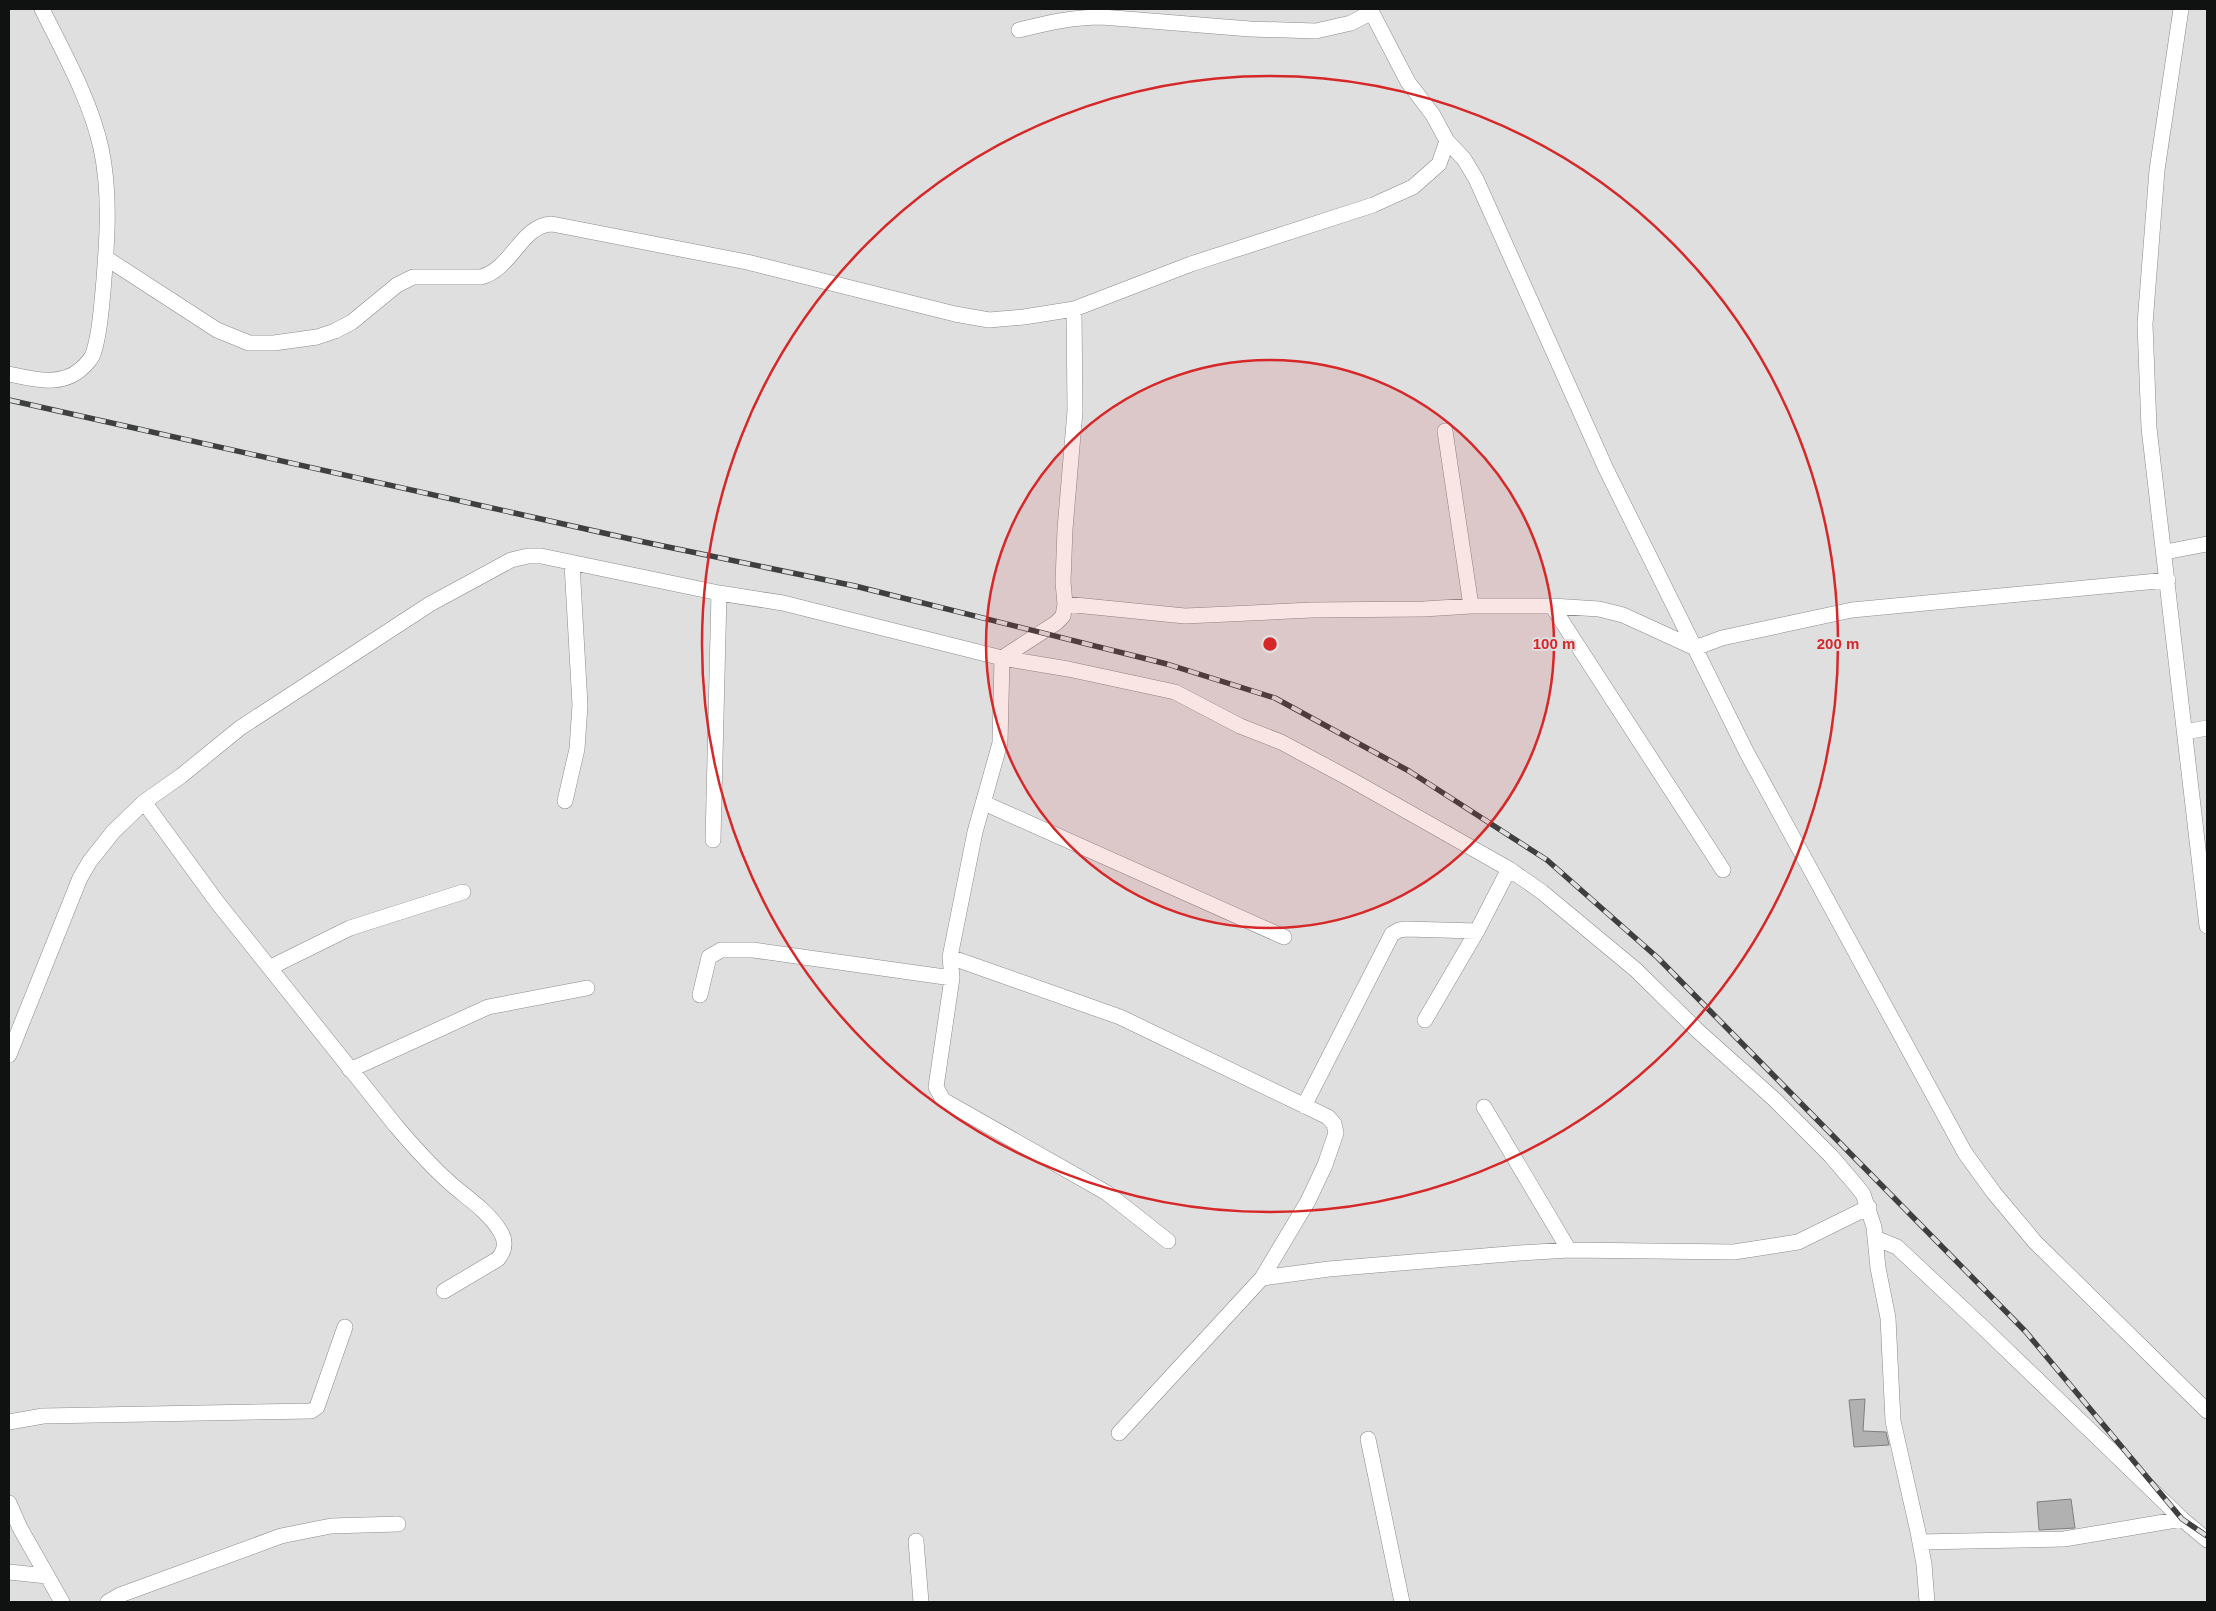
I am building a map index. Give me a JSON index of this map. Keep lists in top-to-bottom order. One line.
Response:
{"rings":["100 m","200 m"]}
